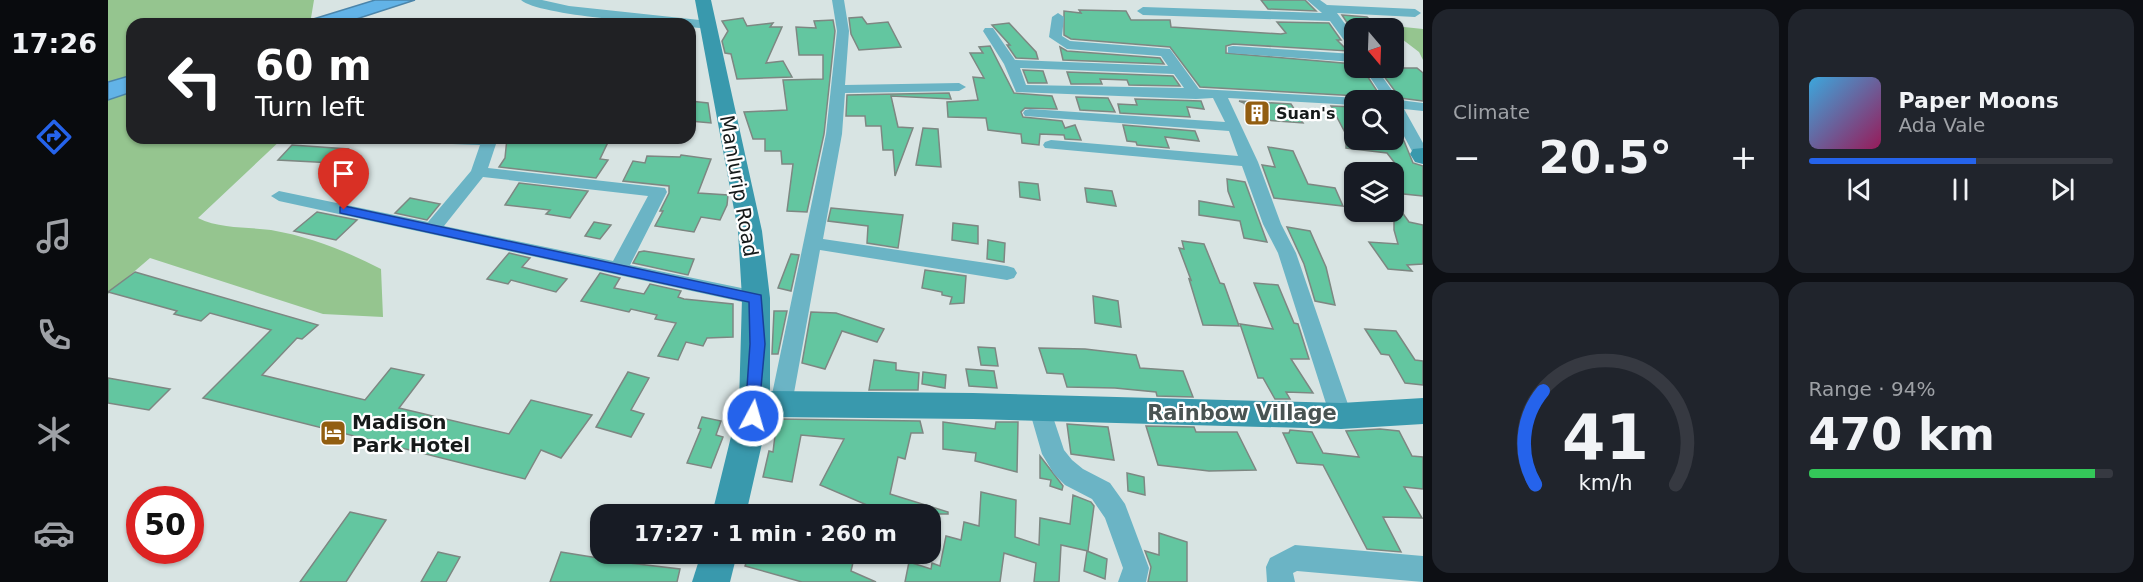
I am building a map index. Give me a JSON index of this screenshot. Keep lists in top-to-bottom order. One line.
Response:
{"streets":{"main road":["Manlurip Road"]},"districts":["Rainbow Village"],"places":{"building":["Suan's"],"hotel":["Madison Park Hotel"]},"north":"bottom","page":{"tabs":"17:26","tile":["Climate",["Range · 94%","470 km"]],"turn":["60 m","Turn left"],"song":["Paper Moons","Ada Vale"],"heat":["−","20.5°","+"],"limit":"50","trip":"17:27 · 1 min · 260 m","gauge":["41","km/h"]}}
